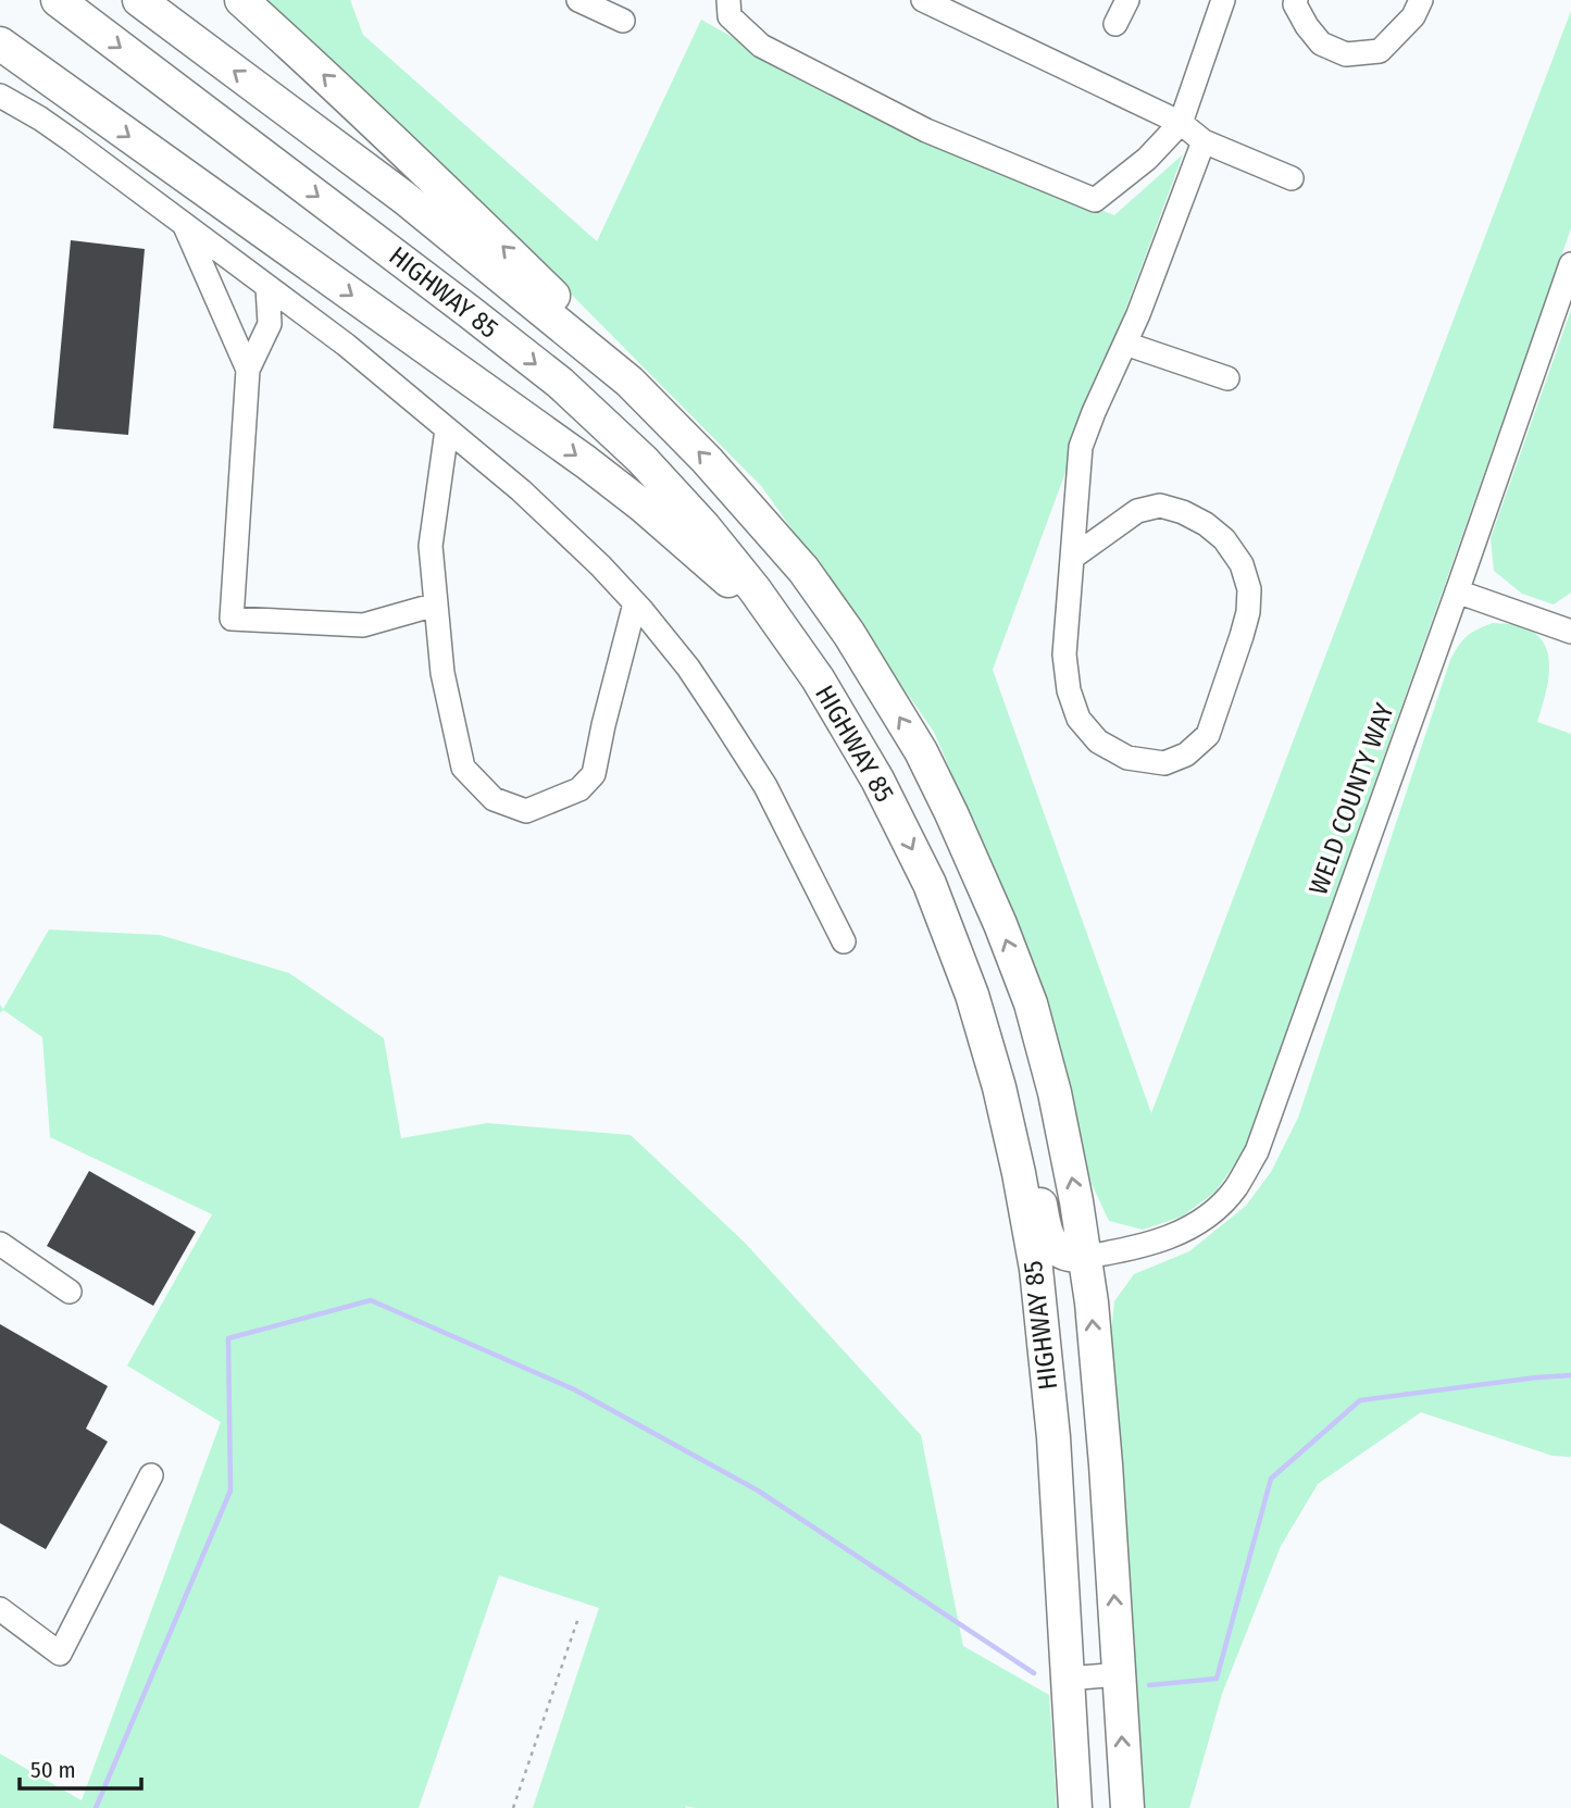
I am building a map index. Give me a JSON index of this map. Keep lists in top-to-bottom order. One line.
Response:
{"streets":{"highway":["HIGHWAY 85"],"street":["WELD COUNTY WAY"]},"crossings":[["HIGHWAY 85","WELD COUNTY WAY"]],"scale_bar":"50 m"}
